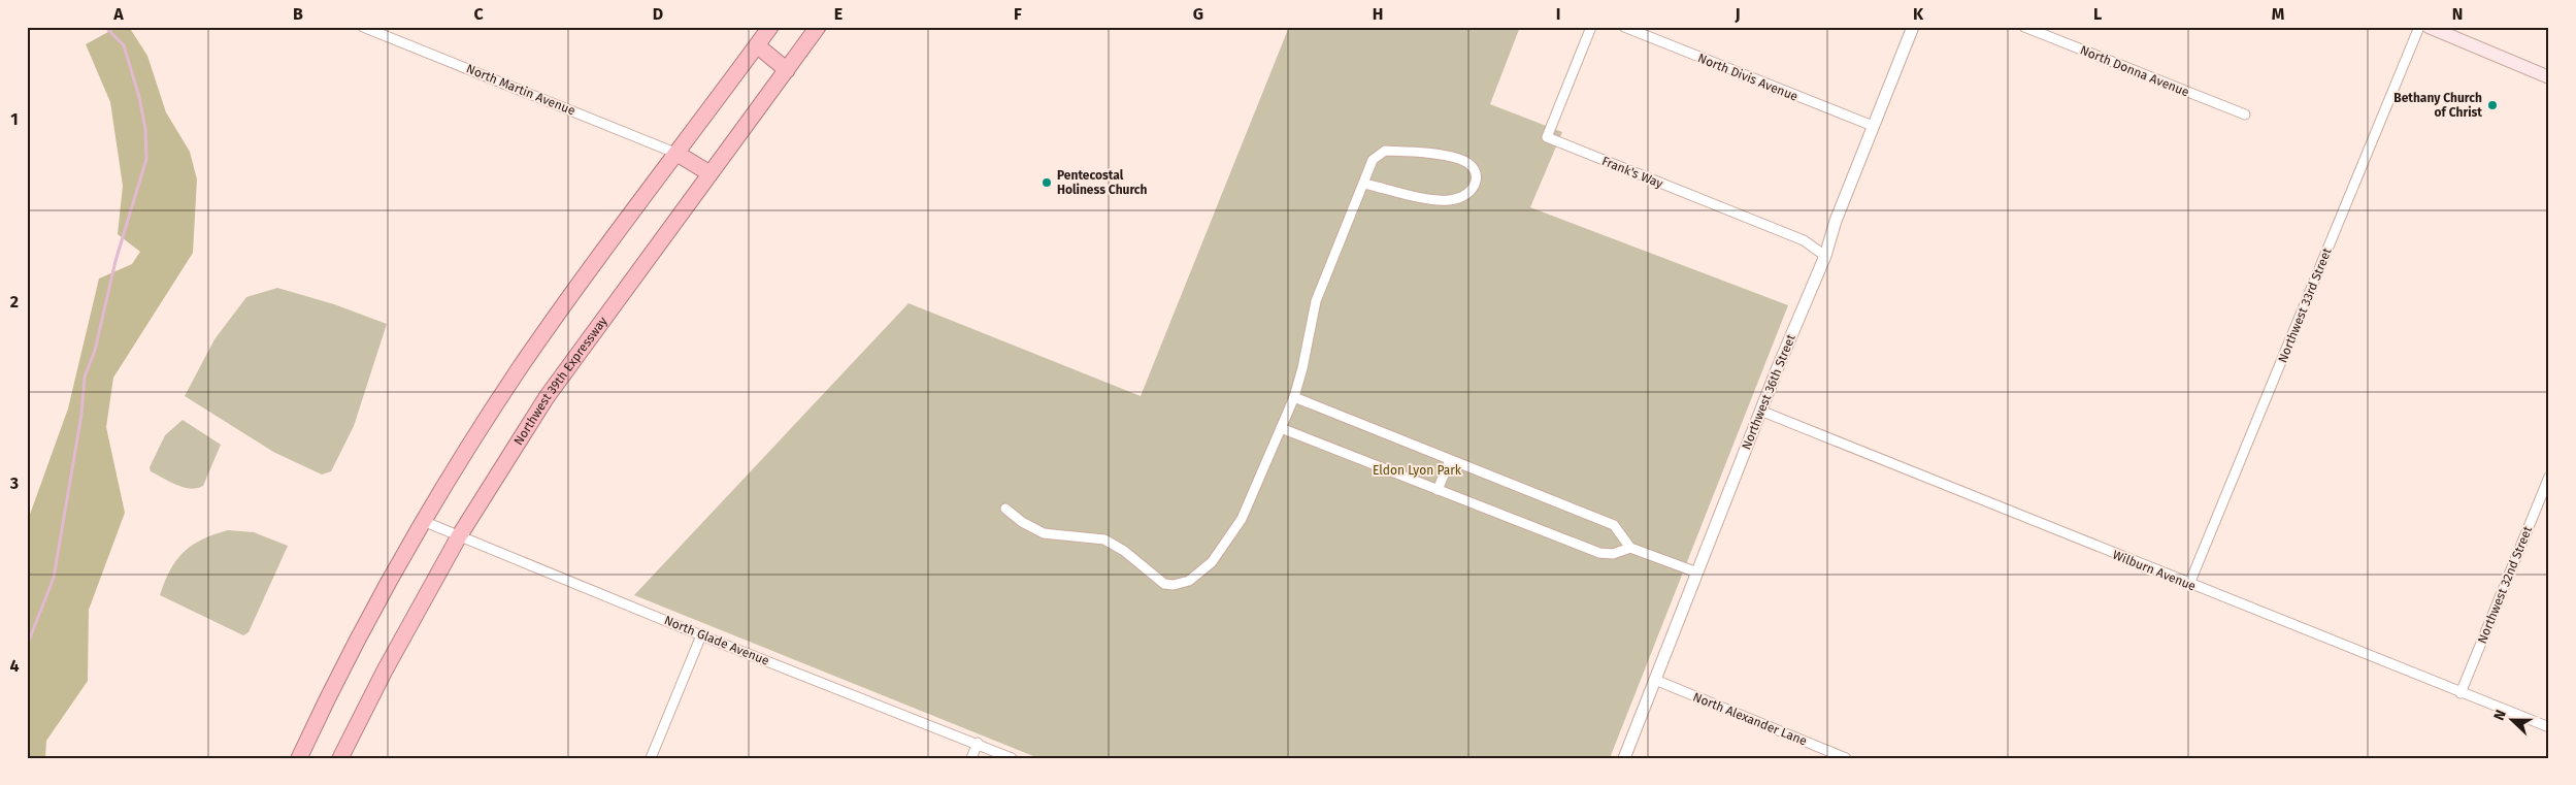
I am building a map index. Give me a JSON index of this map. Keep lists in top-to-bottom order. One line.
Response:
{"streets":{"highway":["Northwest 39th Expressway"],"street":["North Donna Avenue","North Divis Avenue","North Martin Avenue","Frank's Way","Northwest 33rd Street","Northwest 36th Street","Wilburn Avenue","Northwest 32nd Street","North Glade Avenue","North Alexander Lane"]},"crossings":[["North Divis Avenue","Northwest 36th Street"],["Frank's Way","Northwest 36th Street"],["Northwest 33rd Street","Wilburn Avenue"],["Northwest 39th Expressway","North Glade Avenue"],["Northwest 36th Street","Wilburn Avenue"],["Northwest 36th Street","North Alexander Lane"],["Wilburn Avenue","Northwest 32nd Street"]],"parks":["Eldon Lyon Park"],"places":["Bethany Church of Christ","Pentecostal Holiness Church"],"north":"left","grid":{"columns":["A","B","C","D","E","F","G","H","I","J","K","L","M","N"],"rows":["1","2","3","4"]}}
